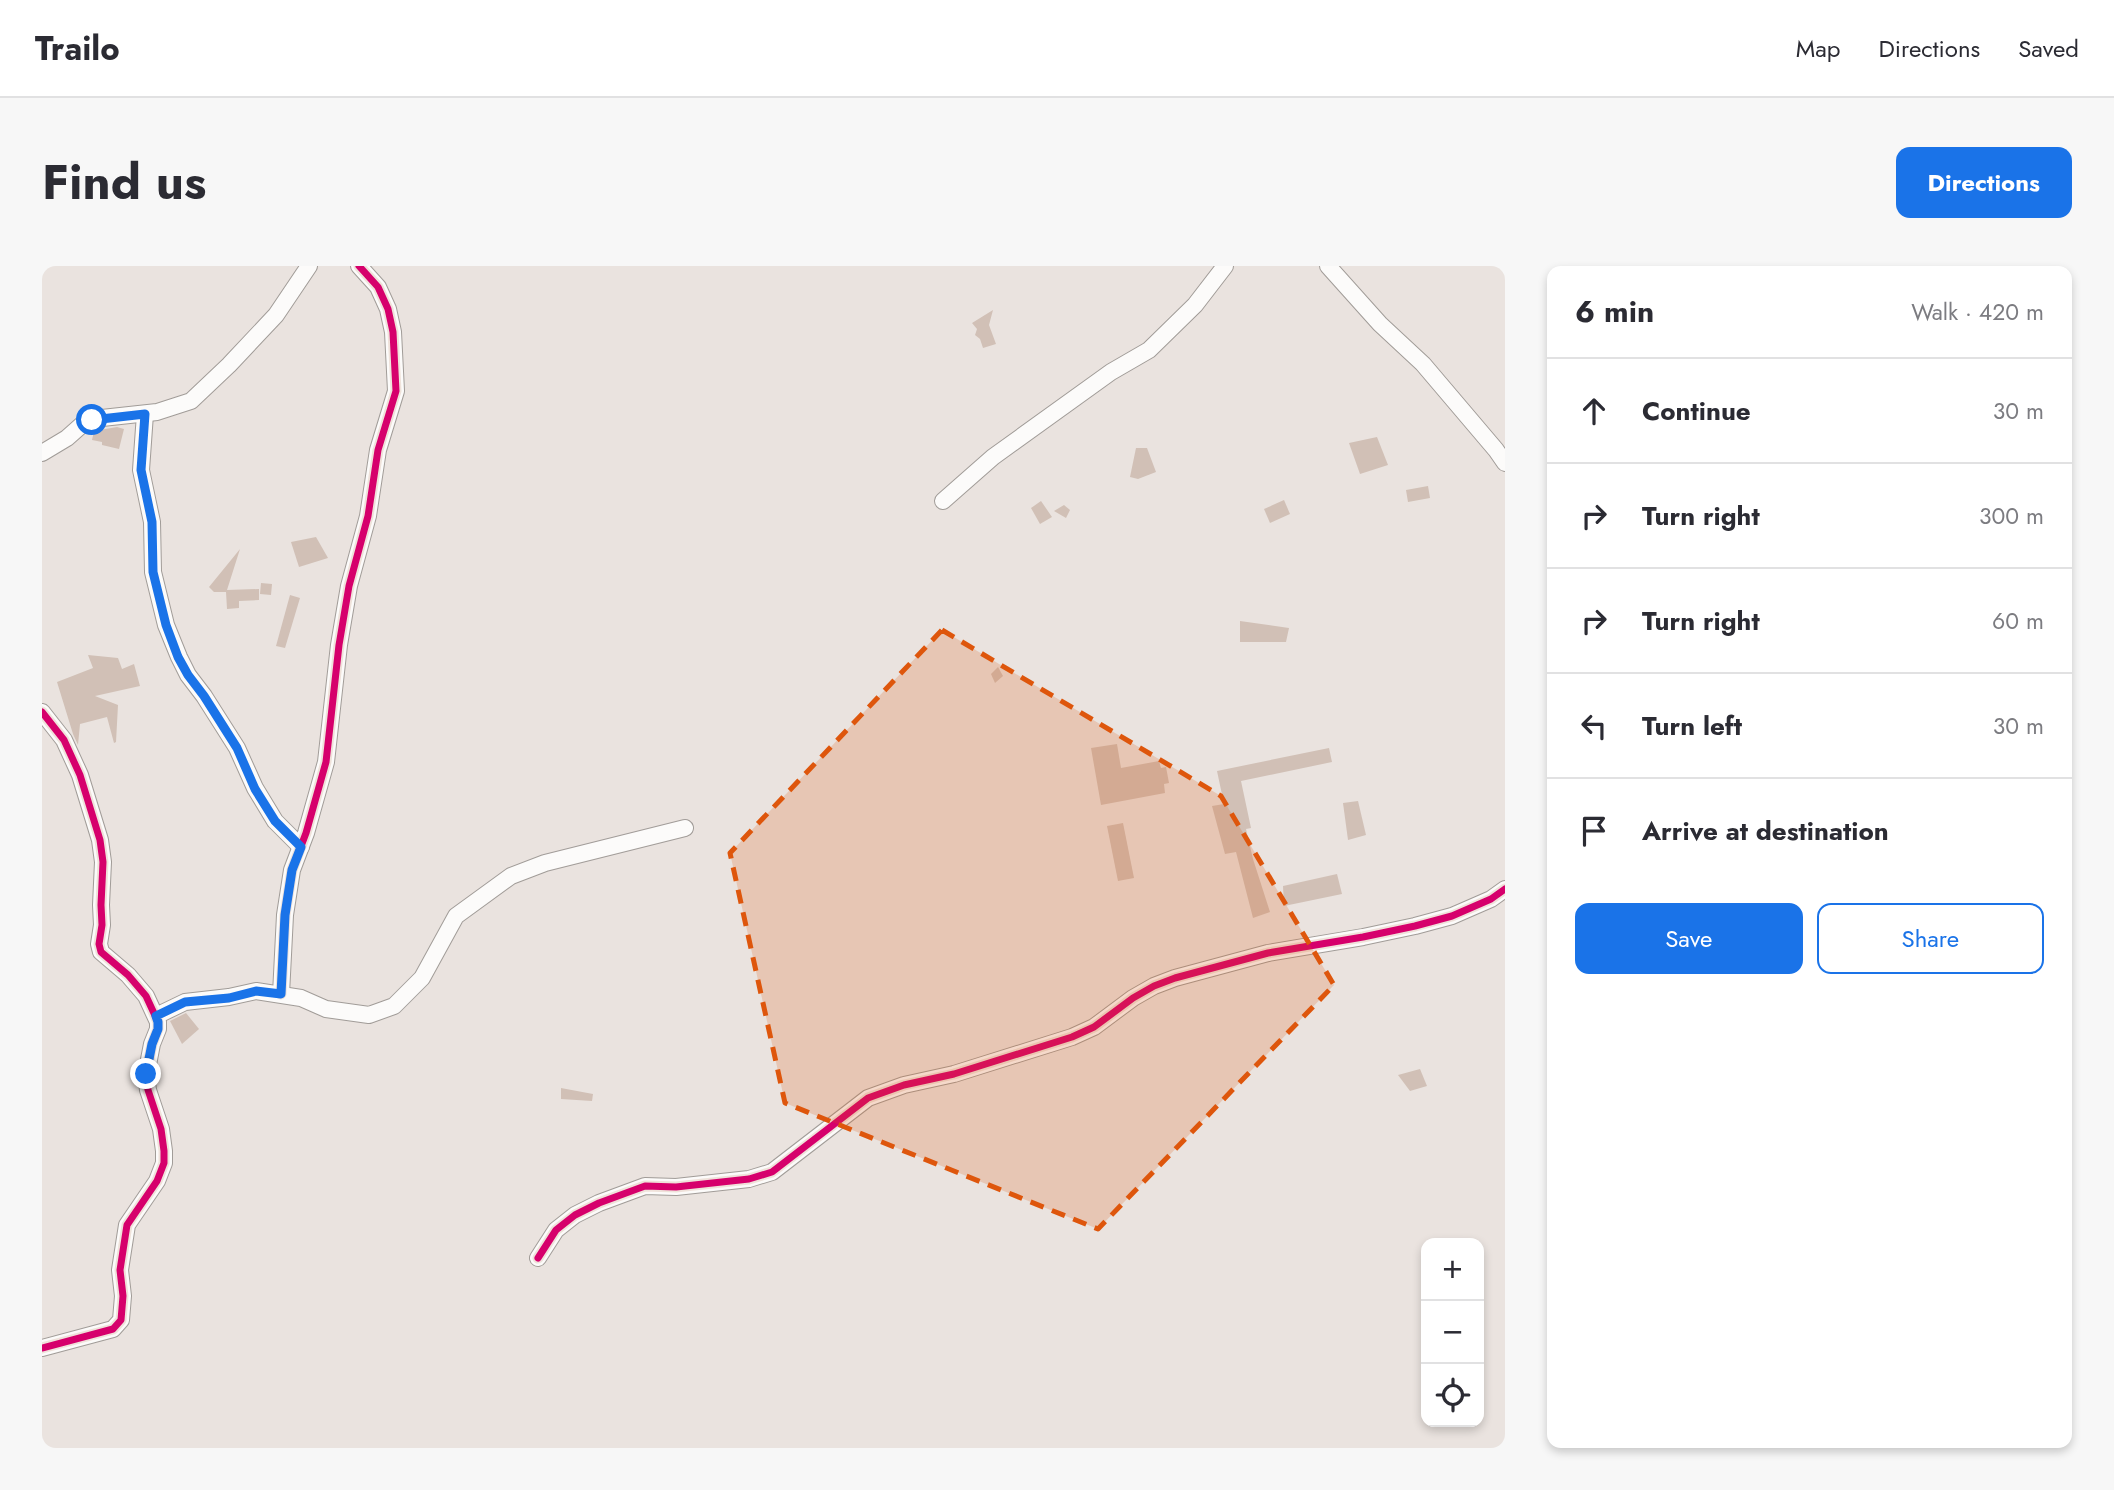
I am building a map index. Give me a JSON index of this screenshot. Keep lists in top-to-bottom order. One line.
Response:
{"page":{"header":"Trailo","nav":["Map","Directions","Saved"],"title":"Find us","buttons":["Directions",["Save","Share"]],"heading":["6 min","Walk · 420 m"],"list":[["Continue","30 m"],["Turn right","300 m"],["Turn right","60 m"],["Turn left","30 m"],"Arrive at destination"],"map_buttons":["+","−"]}}
